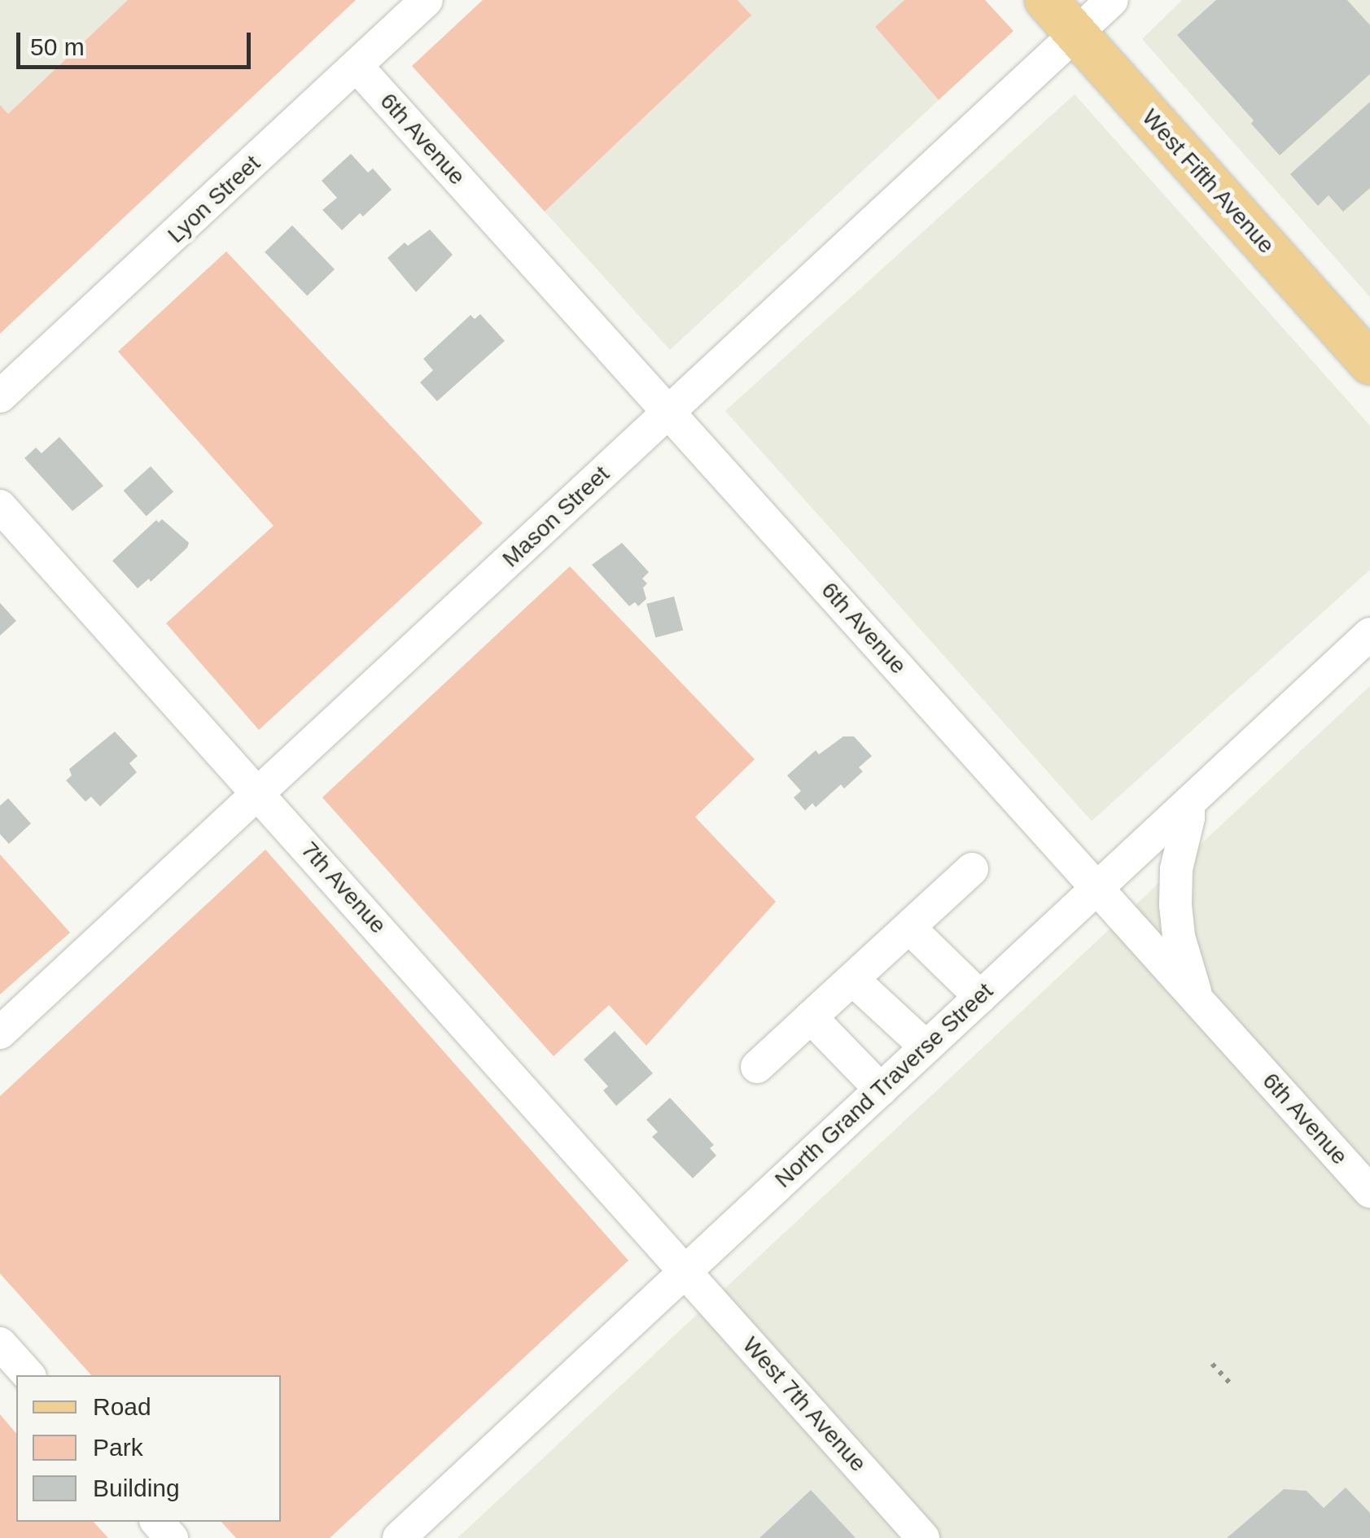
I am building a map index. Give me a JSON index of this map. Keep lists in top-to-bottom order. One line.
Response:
{"streets":{"main road":["West Fifth Avenue"],"street":["6th Avenue","Lyon Street","Mason Street","7th Avenue","North Grand Traverse Street","West 7th Avenue"]},"crossings":[["6th Avenue","Lyon Street"],["6th Avenue","Mason Street"],["6th Avenue","North Grand Traverse Street"],["West Fifth Avenue","Mason Street"],["Mason Street","7th Avenue"],["7th Avenue","North Grand Traverse Street"],["7th Avenue","West 7th Avenue"],["North Grand Traverse Street","West 7th Avenue"]],"legend":["Road","Park","Building"],"scale_bar":"50 m"}
